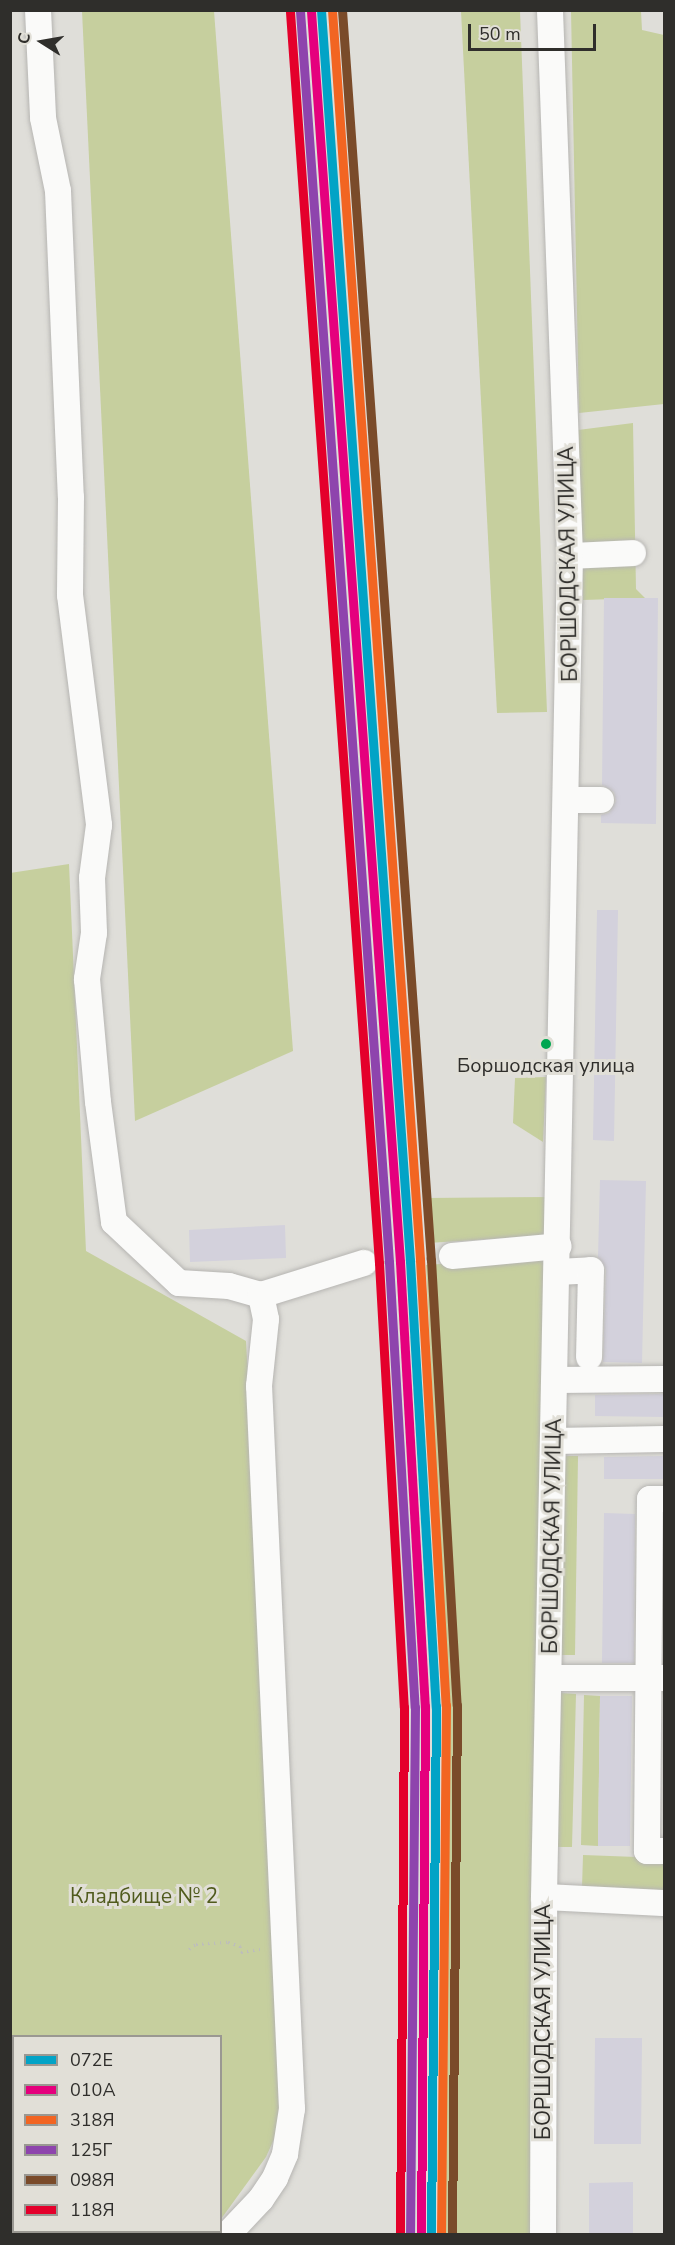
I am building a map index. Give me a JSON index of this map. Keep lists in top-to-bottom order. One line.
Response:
{"streets":{"street":["БОРШОДСКАЯ УЛИЦА"]},"parks":["Кладбище № 2"],"places":["Боршодская улица"],"lines":["transit line 072Е","transit line 318Я","transit line 098Я","transit line 010А","transit line 125Г","transit line 118Я"],"legend":["072Е","010А","318Я","125Г","098Я","118Я"],"scale_bar":"50 m","north":"left"}
